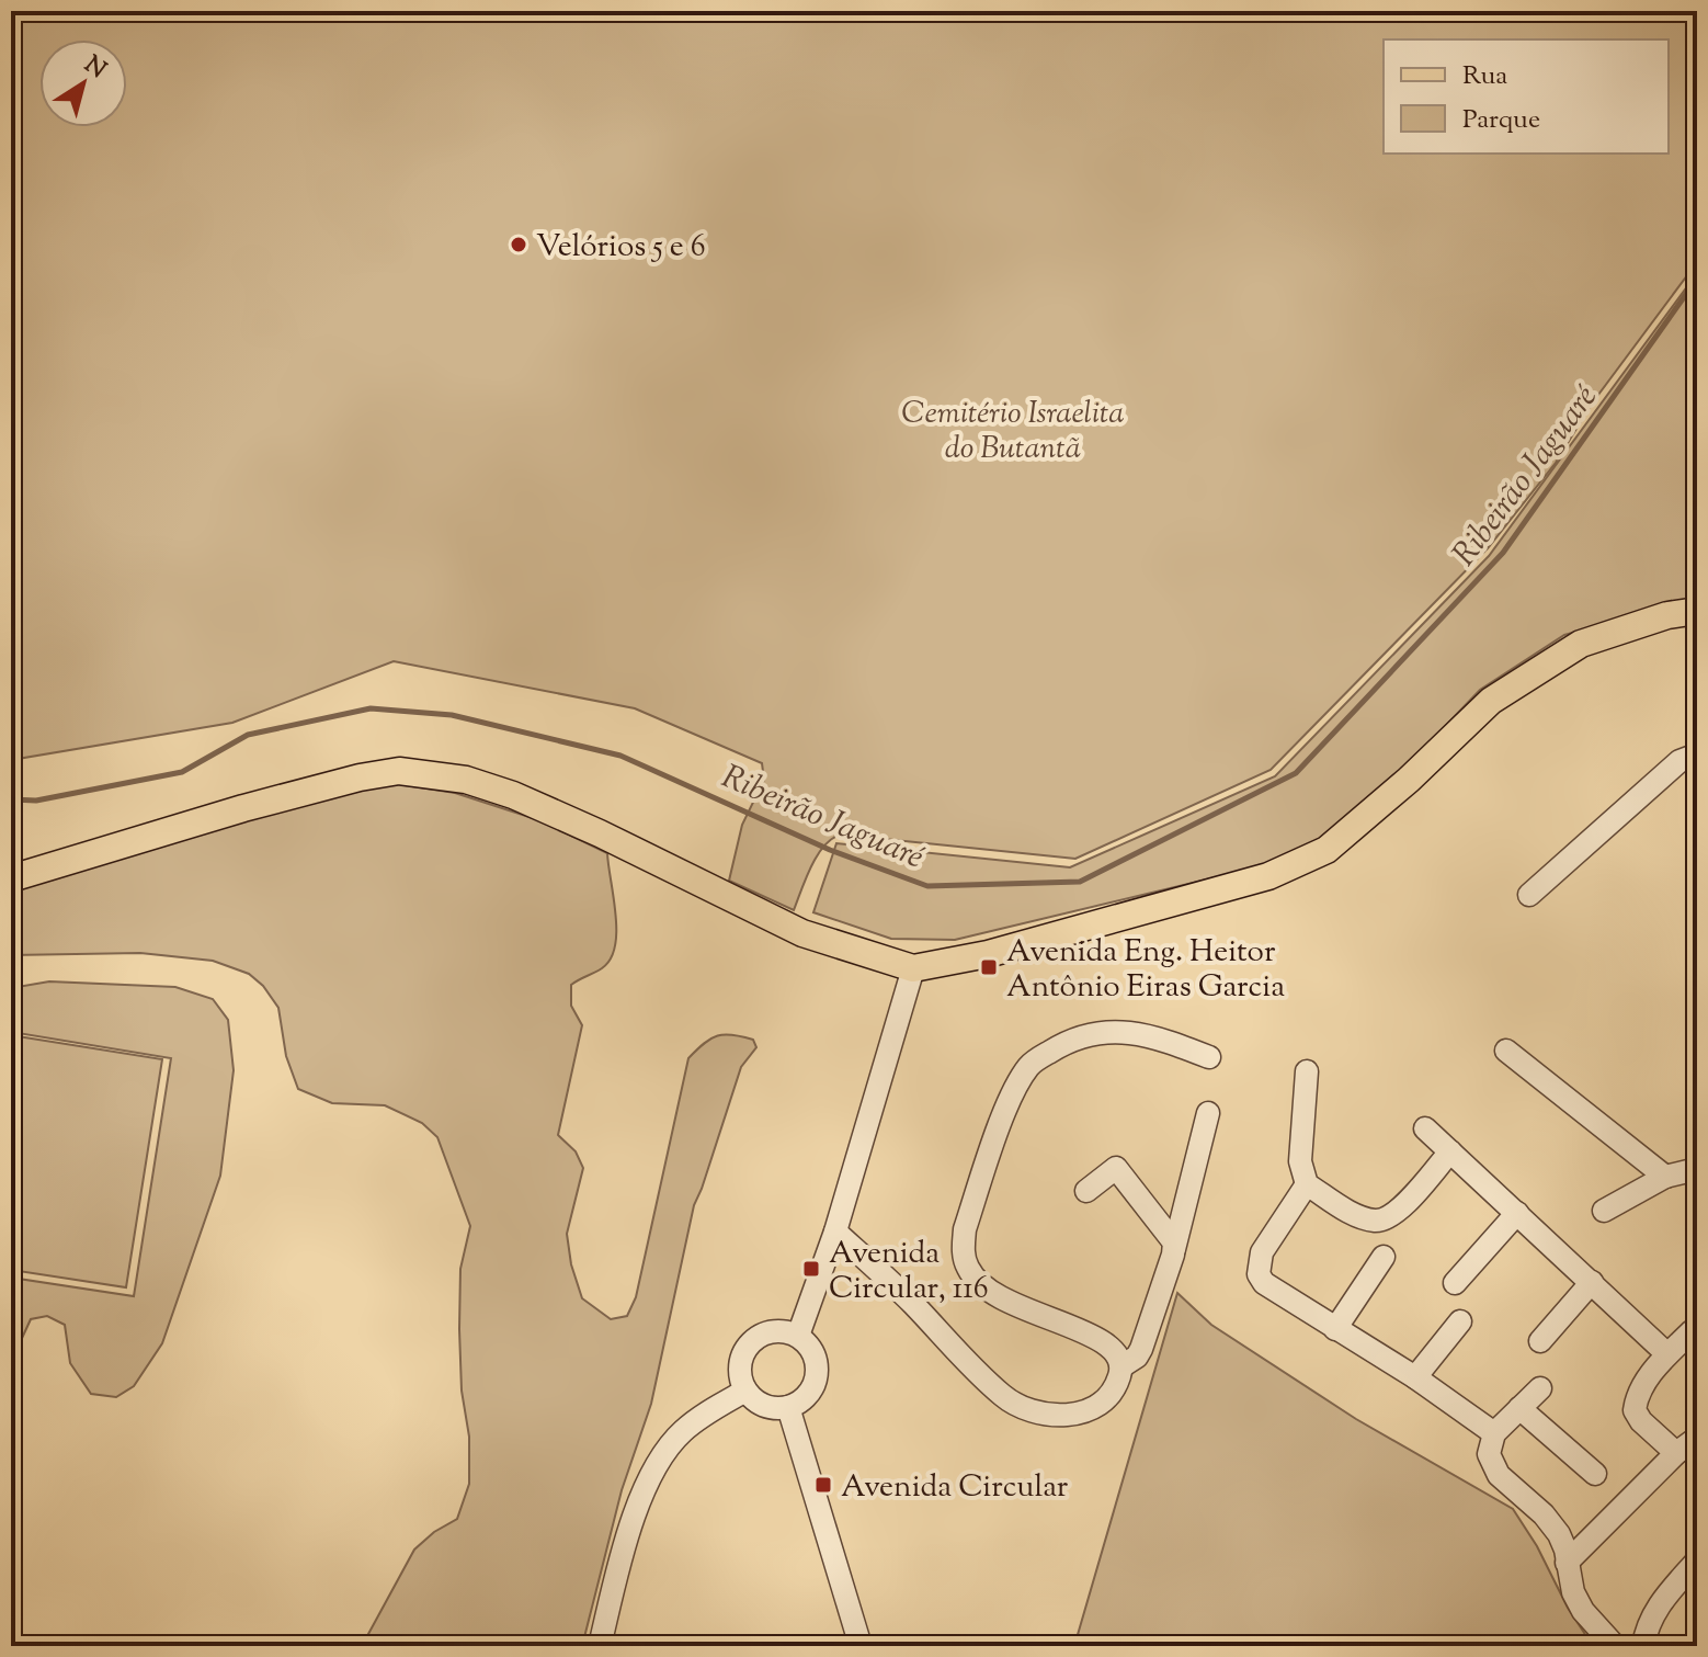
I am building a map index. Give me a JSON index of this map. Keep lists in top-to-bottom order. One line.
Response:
{"water":["Ribeirão Jaguaré"],"parks":["Cemitério Israelita do Butantã"],"places":{"other":["Velórios 5 e 6"],"transit":["Avenida Eng. Heitor Antônio Eiras Garcia","Avenida Circular, 116","Avenida Circular"]},"legend":["Rua","Parque"],"north":"top right"}
